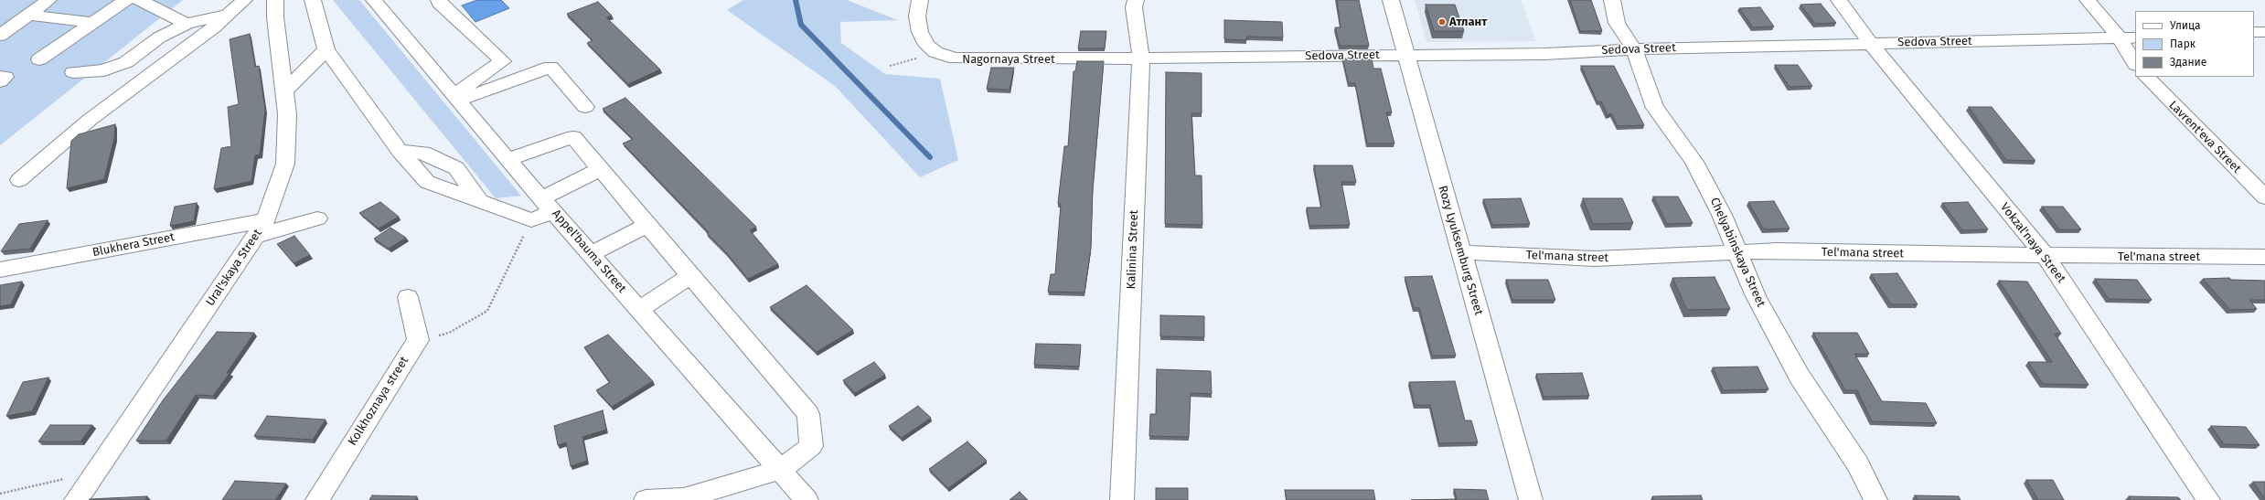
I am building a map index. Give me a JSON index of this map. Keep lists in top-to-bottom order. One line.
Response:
{"streets":{"street":["Sedova Street","Nagornaya Street","Lavrent'eva Street","Vokzal'naya Street","Blukhera Street","Kalinina Street","Rozy Lyuksemburg Street","Appel'bauma Street","Chelyabinskaya Street","Tel'mana street","Ural'skaya Street","Kolkhoznaya street"]},"crossings":[["Sedova Street","Nagornaya Street"],["Sedova Street","Vokzal'naya Street"],["Sedova Street","Kalinina Street"],["Sedova Street","Rozy Lyuksemburg Street"],["Sedova Street","Chelyabinskaya Street"],["Nagornaya Street","Kalinina Street"],["Vokzal'naya Street","Tel'mana street"],["Blukhera Street","Ural'skaya Street"],["Rozy Lyuksemburg Street","Tel'mana street"],["Chelyabinskaya Street","Tel'mana street"]],"places":["Атлант"],"legend":["Улица","Парк","Здание"]}
